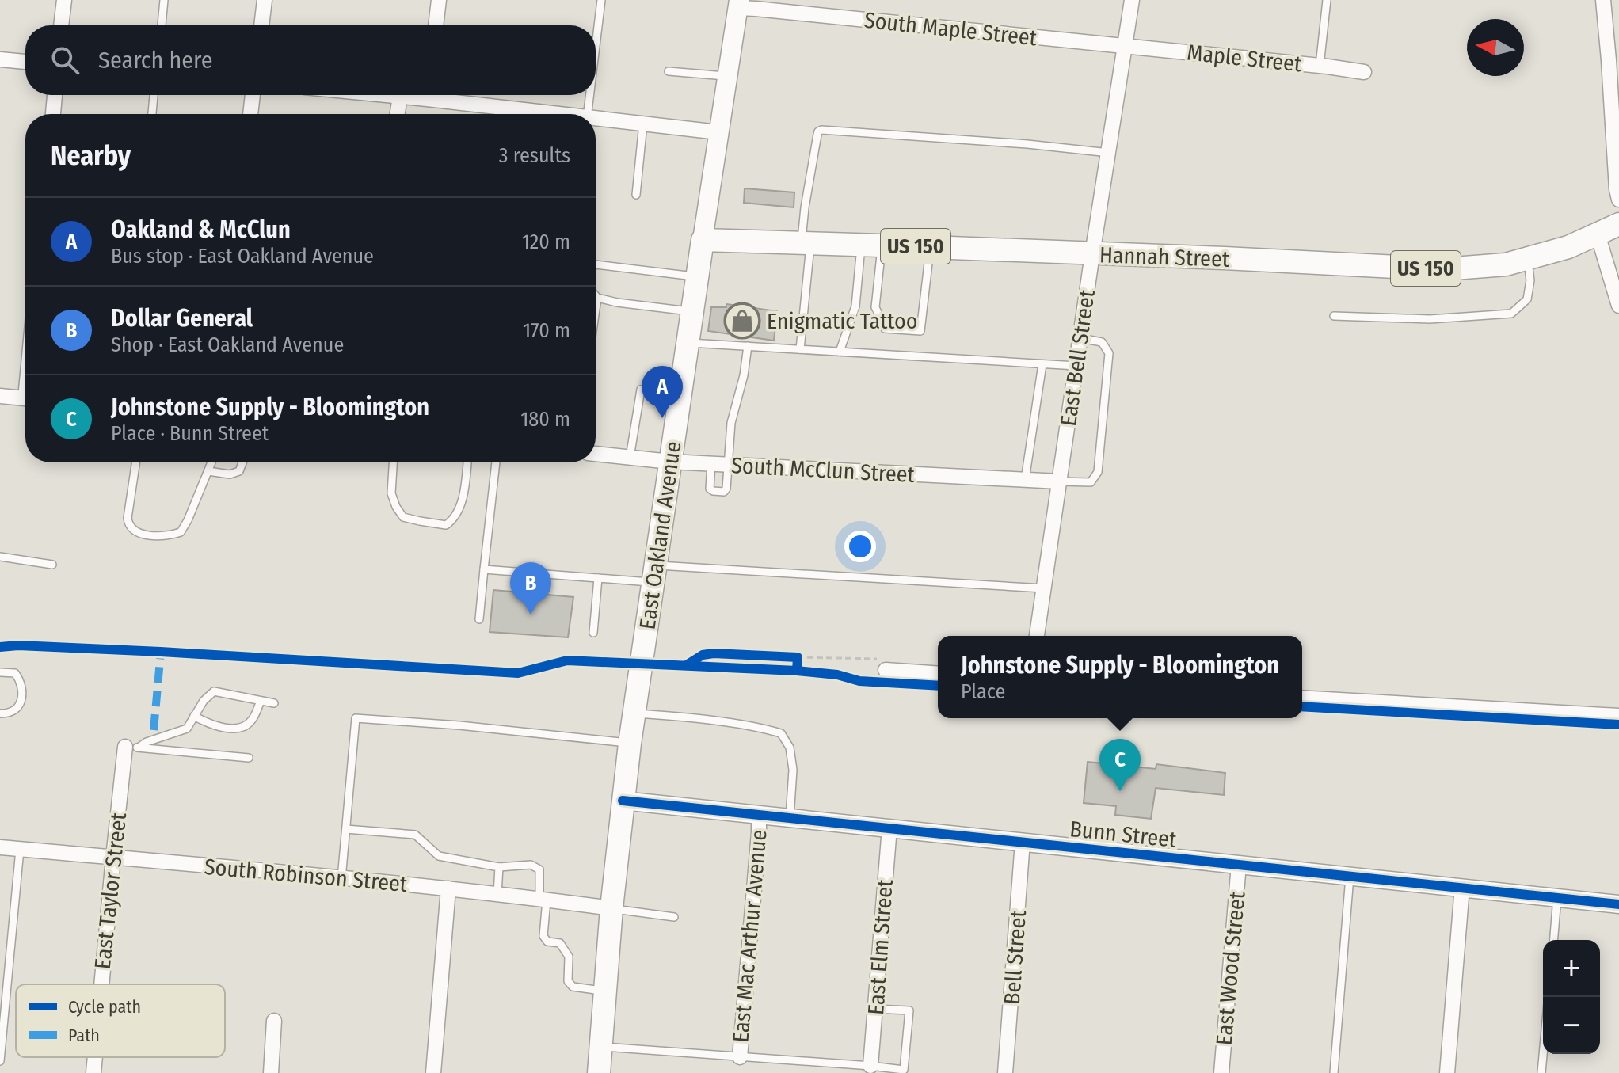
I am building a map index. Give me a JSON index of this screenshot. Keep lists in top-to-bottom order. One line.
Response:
{"streets":{"main road":["US 150","Hannah Street","East Oakland Avenue"],"street":["South Maple Street","Maple Street","East Bell Street","South McClun Street","Bunn Street","South Robinson Street","East Taylor Street","East Mac Arthur Avenue","East Elm Street","Bell Street","East Wood Street"]},"crossings":[["South Maple Street","Maple Street"],["South Maple Street","East Bell Street"],["South Maple Street","East Oakland Avenue"],["Maple Street","East Bell Street"],["Hannah Street","East Bell Street"],["Hannah Street","East Oakland Avenue"],["East Bell Street","South McClun Street"],["South McClun Street","East Oakland Avenue"],["East Oakland Avenue","Bunn Street"],["East Oakland Avenue","South Robinson Street"],["Bunn Street","East Mac Arthur Avenue"],["Bunn Street","East Elm Street"],["Bunn Street","Bell Street"],["Bunn Street","East Wood Street"],["South Robinson Street","East Taylor Street"]],"places":{"shop":["Enigmatic Tattoo"]},"legend":["Cycle path","Path"],"north":"left","page":{"search":"Search here","heading":["Nearby","3 results"],"list":[{"mark":"A","name":"Oakland & McClun","note":"Bus stop · East Oakland Avenue","value":"120 m"},{"mark":"B","name":"Dollar General","note":"Shop · East Oakland Avenue","value":"170 m"},{"mark":"C","name":"Johnstone Supply - Bloomington","note":"Place · Bunn Street","value":"180 m"}],"pins":["A","B","C"],"popup":["Johnstone Supply - Bloomington","Place"],"map_buttons":["+","−"]}}
